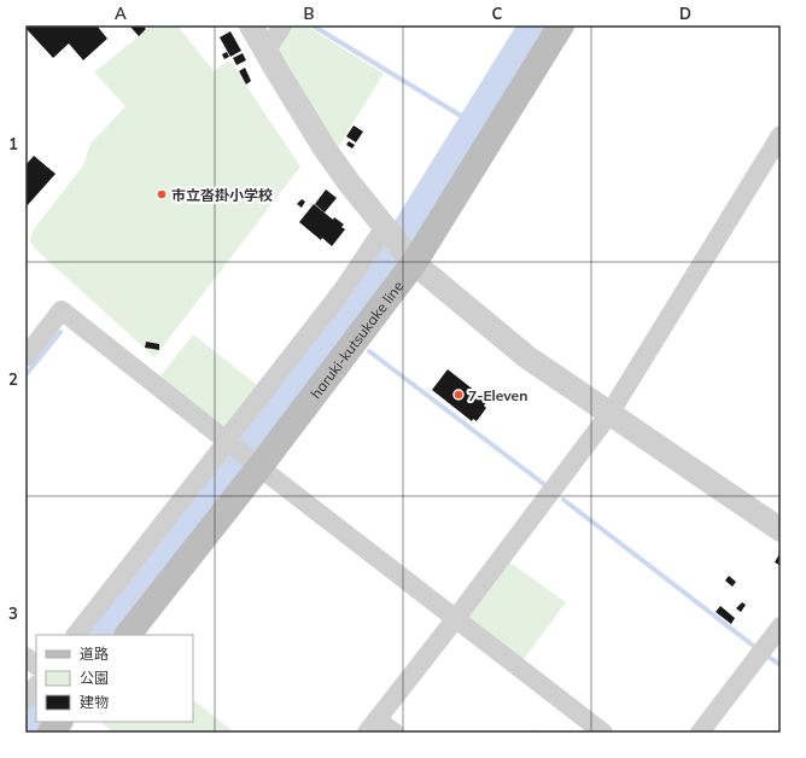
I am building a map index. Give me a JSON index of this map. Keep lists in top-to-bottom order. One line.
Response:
{"streets":{"main road":["haruki-kutsukake line"]},"places":["市立沓掛小学校","7-Eleven"],"legend":["道路","公園","建物"],"grid":{"columns":["A","B","C","D"],"rows":["1","2","3"]}}
